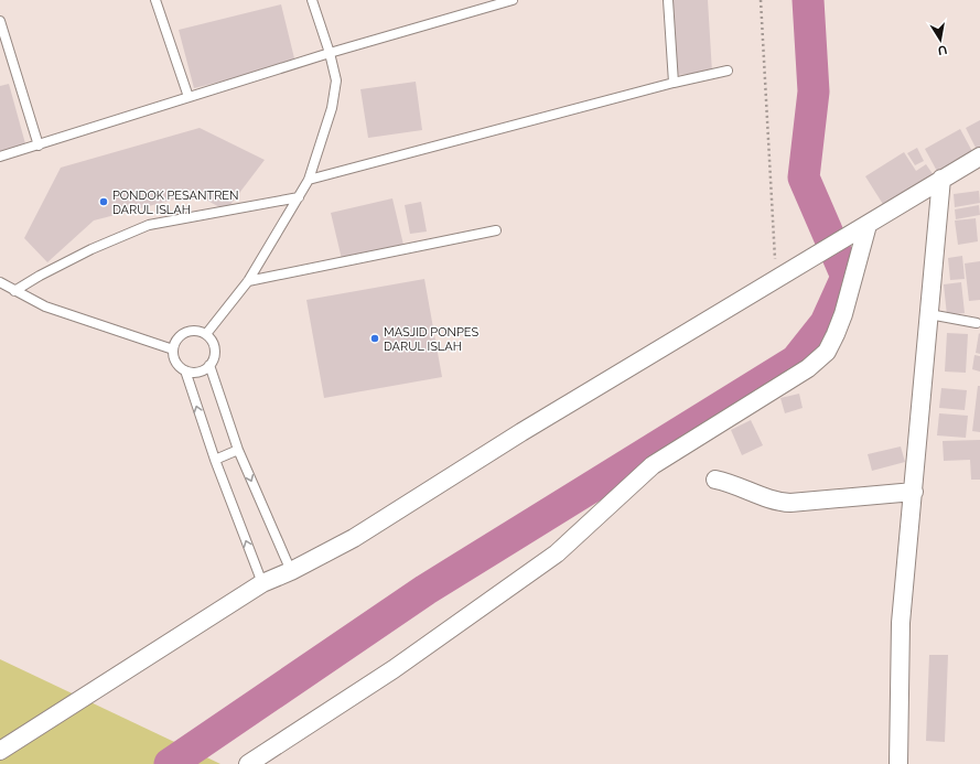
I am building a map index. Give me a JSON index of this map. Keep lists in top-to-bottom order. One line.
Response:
{"places":["PONDOK PESANTREN DARUL ISLAH","MASJID PONPES DARUL ISLAH"],"north":"bottom"}
